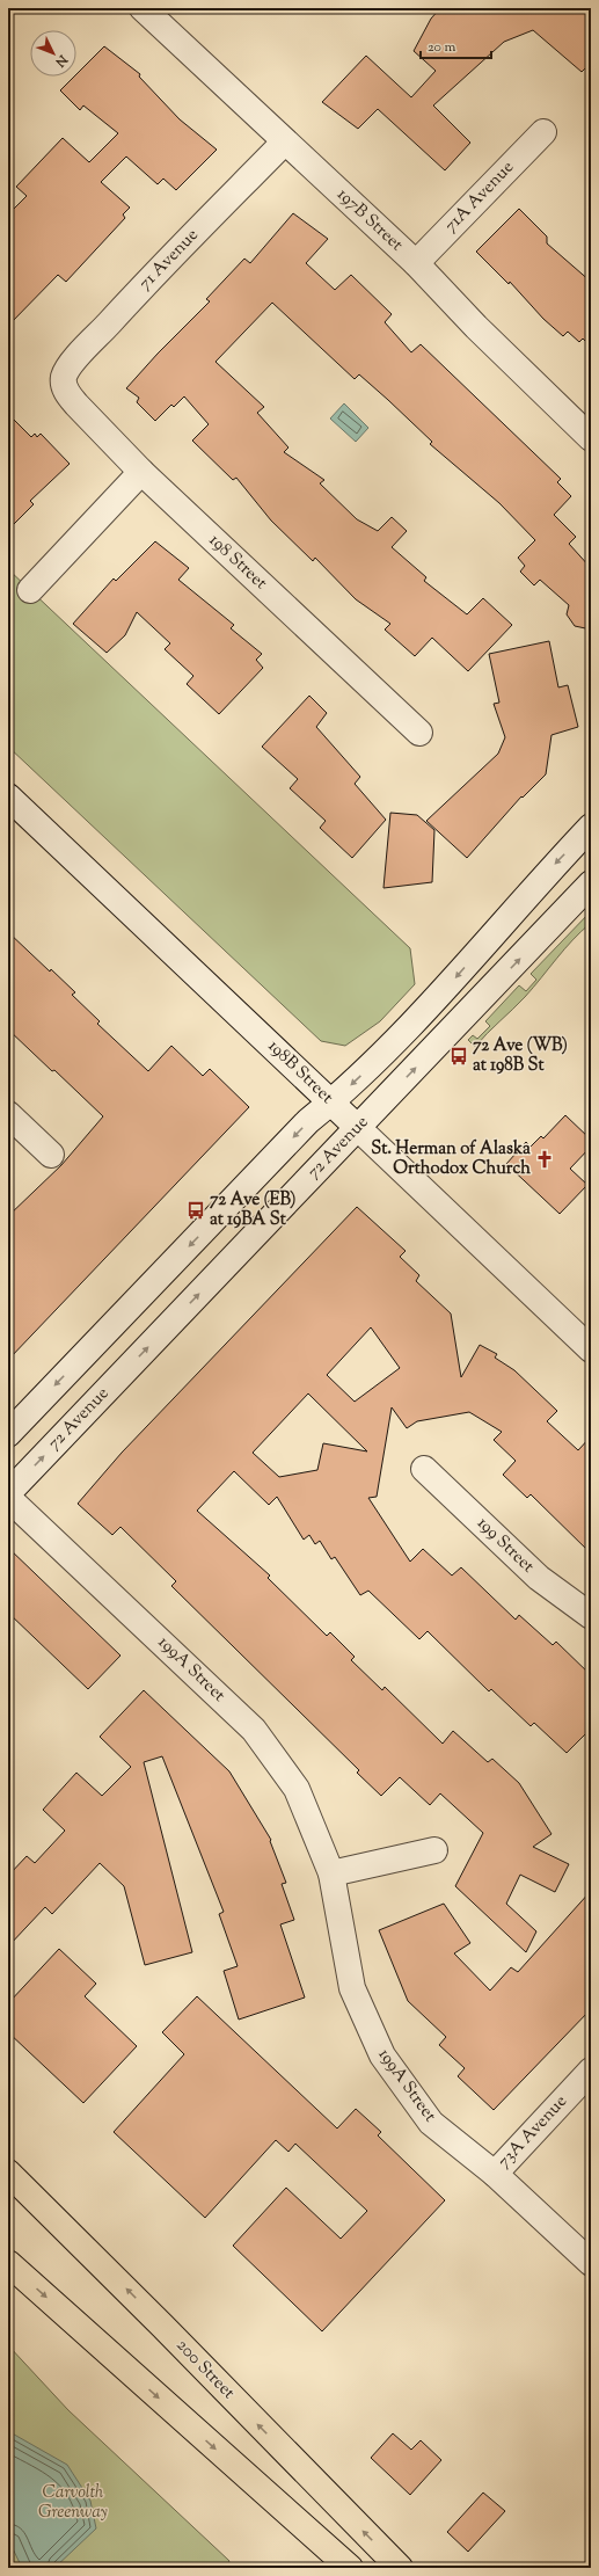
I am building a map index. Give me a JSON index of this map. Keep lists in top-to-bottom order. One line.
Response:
{"streets":{"main road":["200 Street"],"street":["71A Avenue","197B Street","71 Avenue","198 Street","198B Street","72 Avenue","199 Street","199A Street","73A Avenue"]},"crossings":[["71A Avenue","197B Street"],["197B Street","71 Avenue"],["71 Avenue","198 Street"],["198B Street","72 Avenue"],["199A Street","73A Avenue"]],"parks":["Carvolth Greenway"],"places":{"bus stop":["72 Ave (WB) at 198B St","72 Ave (EB) at 19BA St"],"church":["St. Herman of Alaska Orthodox Church"]},"scale_bar":"20 m","north":"bottom right"}
